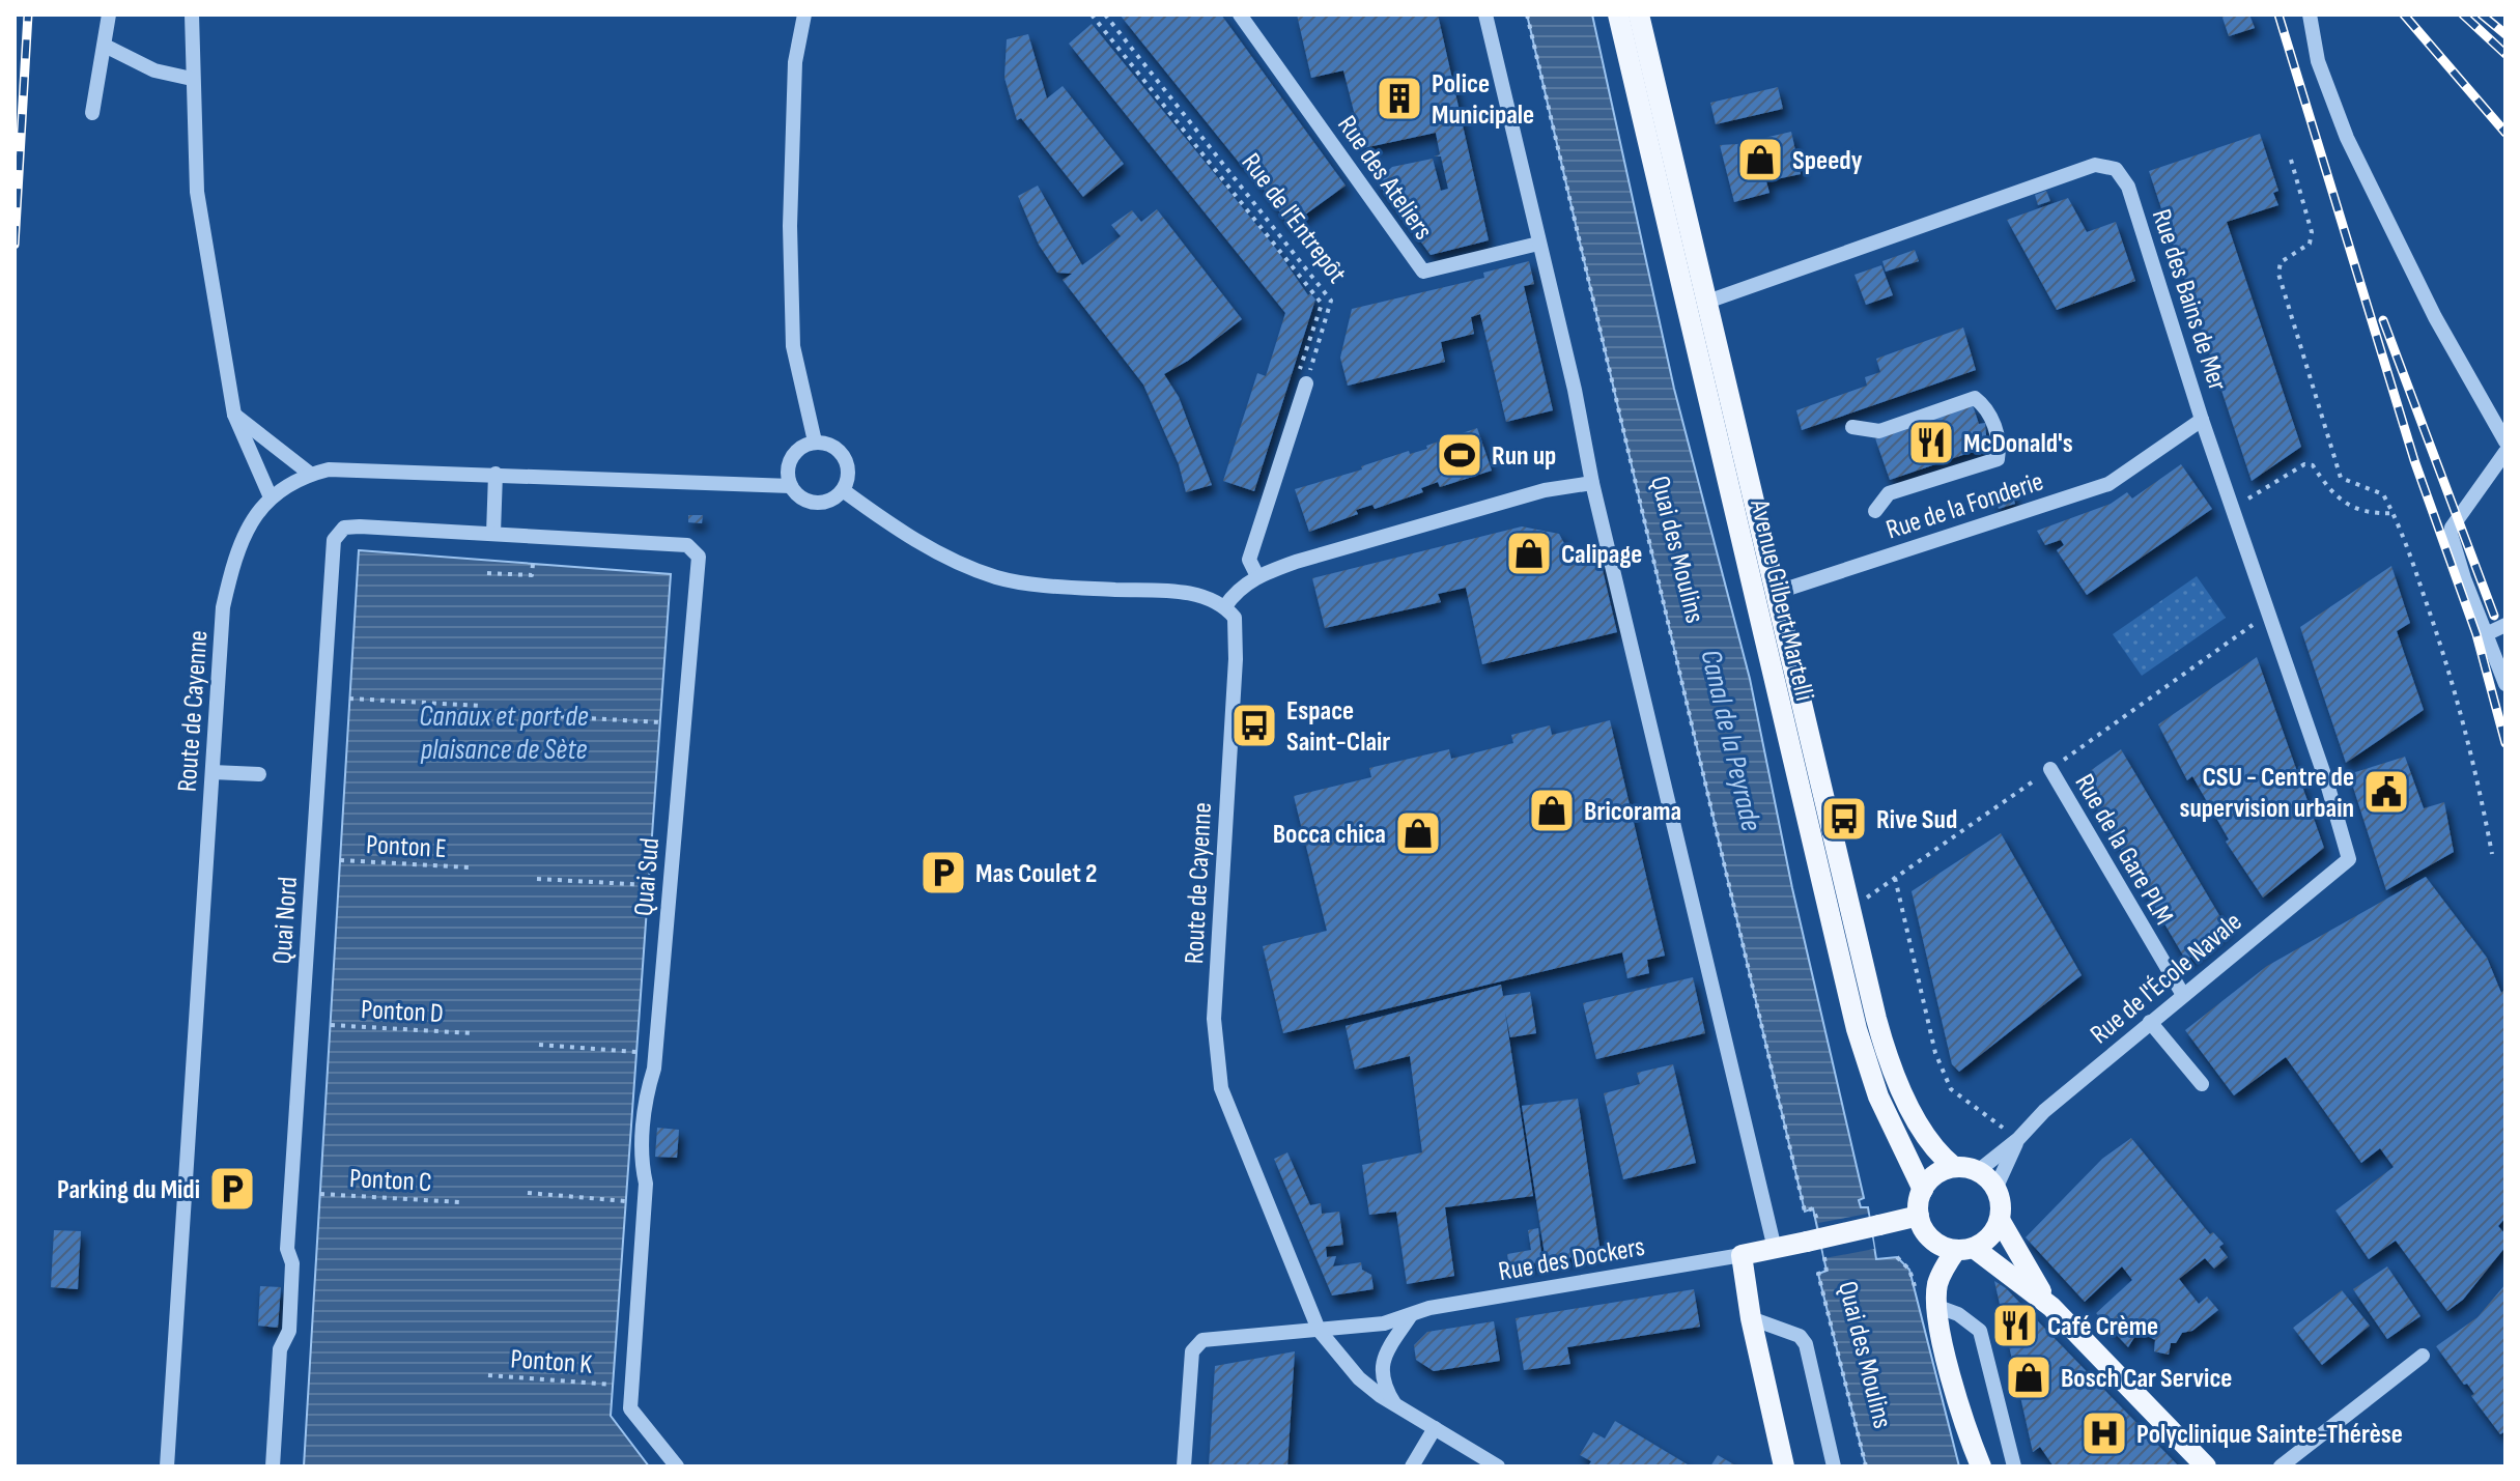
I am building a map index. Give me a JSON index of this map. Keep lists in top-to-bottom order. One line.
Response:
{"streets":{"main road":["Avenue Gilbert Martelli"],"street":["Rue des Ateliers","Rue des Bains de Mer","Rue de la Fonderie","Quai des Moulins","Route de Cayenne","Rue de la Gare PLM","Quai Sud","Quai Nord","Rue de l'École Navale","Rue des Dockers"],"path":["Rue de l'Entrepôt","Ponton E","Ponton D","Ponton C","Ponton K"]},"crossings":[["Rue des Bains de Mer","Rue de la Fonderie"],["Rue des Bains de Mer","Avenue Gilbert Martelli"],["Rue des Bains de Mer","Rue de l'École Navale"],["Rue de la Fonderie","Avenue Gilbert Martelli"],["Avenue Gilbert Martelli","Rue de l'École Navale"],["Route de Cayenne","Rue des Dockers"],["Rue de la Gare PLM","Rue de l'École Navale"],["Quai Sud","Quai Nord"]],"water":["Canaux et port de plaisance de Sète","Canal de la Peyrade"],"places":{"building":["Police Municipale"],"shop":["Speedy","Calipage","Bricorama","Bocca chica","Bosch Car Service"],"restaurant":["McDonald's","Café Crème"],"sports":["Run up"],"bus stop":["Espace Saint-Clair","Rive Sud"],"public building":["CSU - Centre de supervision urbain"],"parking":["Mas Coulet 2","Parking du Midi"],"hospital":["Polyclinique Sainte-Thérèse"]}}
